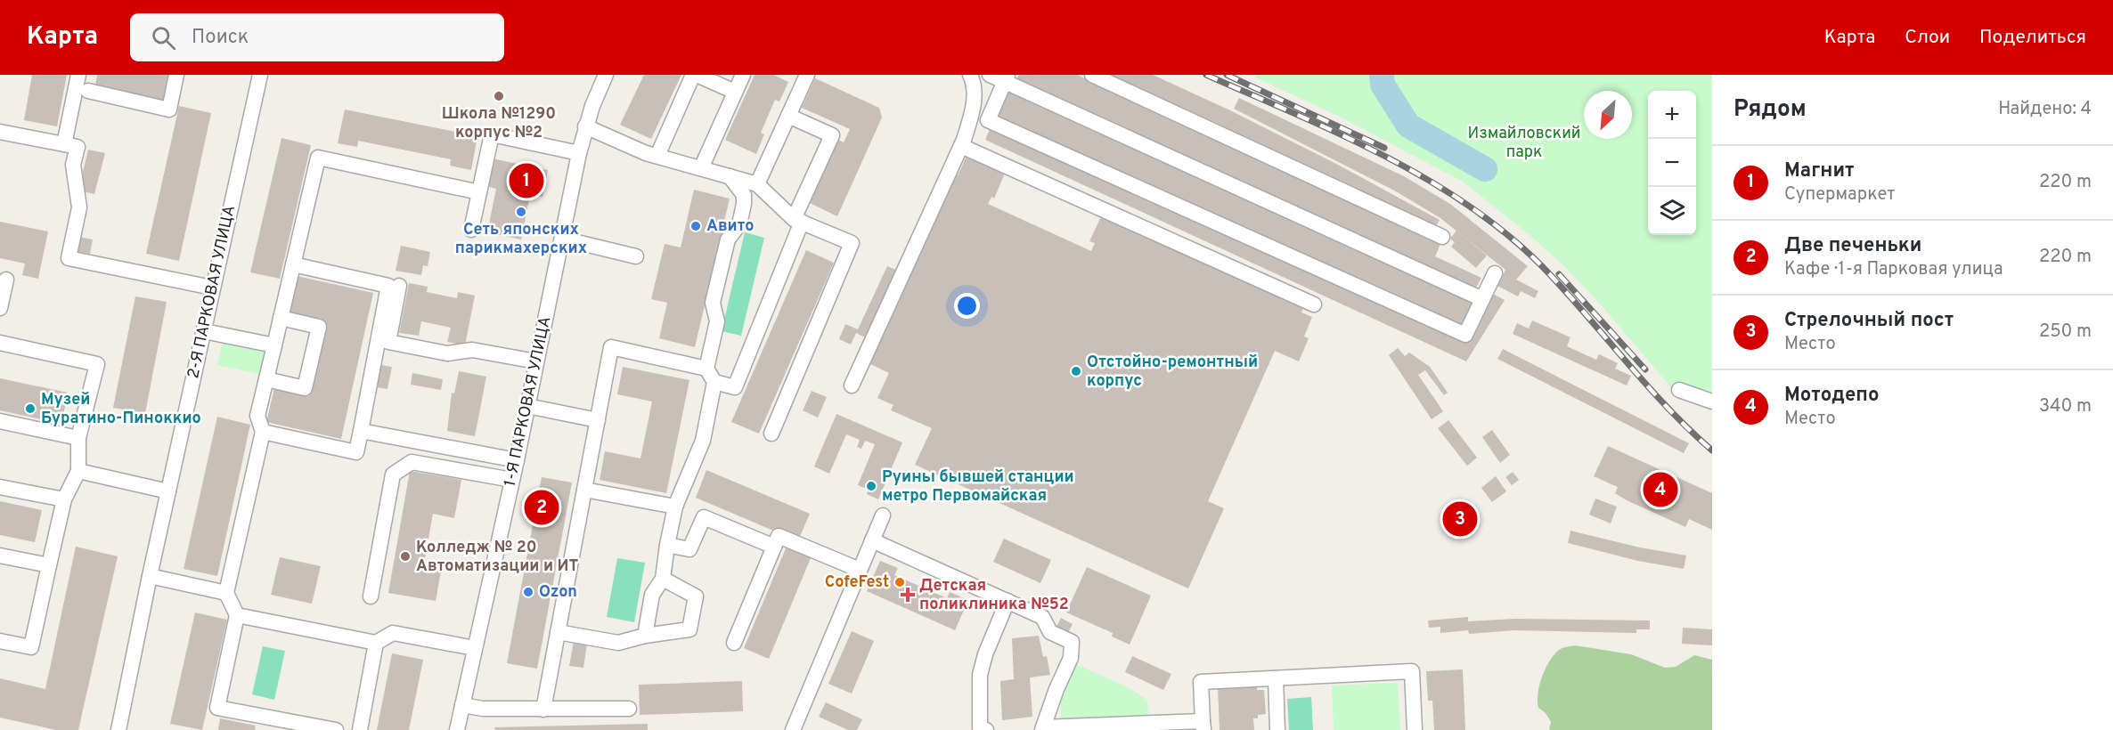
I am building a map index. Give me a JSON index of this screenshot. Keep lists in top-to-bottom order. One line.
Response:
{"streets":{"street":["2-Я ПАРКОВАЯ УЛИЦА","1-Я ПАРКОВАЯ УЛИЦА"]},"parks":["Измайловский парк"],"places":{"other":["Школа №1290 корпус №2","Сеть японских парикмахерских","Авито","Отстойно-ремонтный корпус","Музей Буратино-Пиноккио","Руины бывшей станции метро Первомайская","Колледж № 20 Автоматизации и ИТ","CofeFest","Ozon"],"health":["Детская поликлиника №52"]},"north":"bottom left","page":{"header":"Карта","search":"Поиск","nav":["Карта","Слои","Поделиться"],"heading":["Рядом","Найдено: 4"],"map_buttons":["+","−"],"list":[{"mark":"1","name":"Магнит","note":"Супермаркет","value":"220 m"},{"mark":"2","name":"Две печеньки","note":"Кафе · 1-я Парковая улица","value":"220 m"},{"mark":"3","name":"Стрелочный пост","note":"Место","value":"250 m"},{"mark":"4","name":"Мотодепо","note":"Место","value":"340 m"}],"pins":["1","4","2","3"]}}
